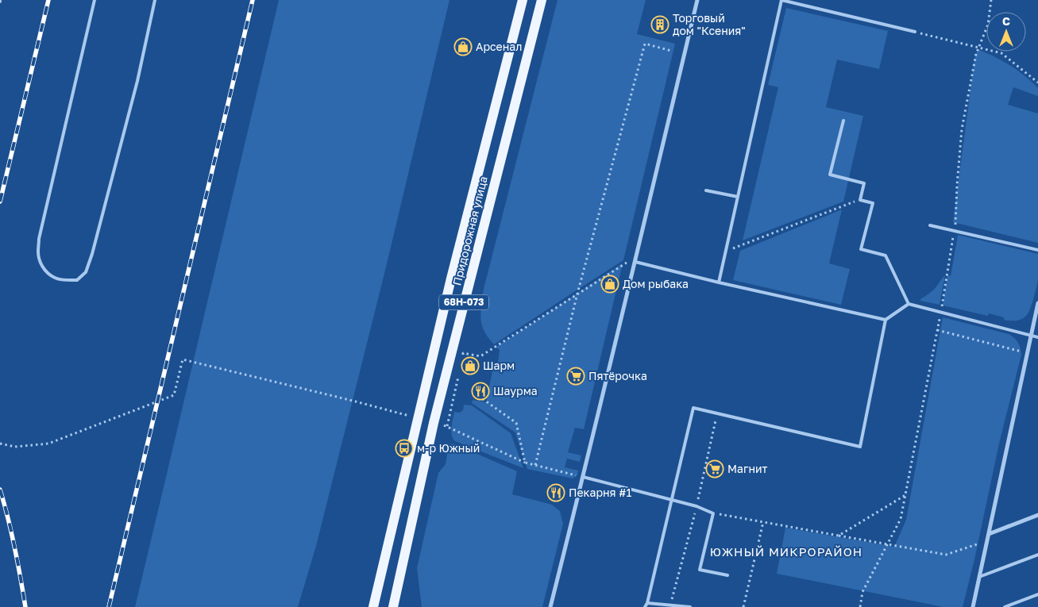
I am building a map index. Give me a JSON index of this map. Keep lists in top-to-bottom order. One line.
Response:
{"streets":{"main road":["Придорожная улица","68Н-073"]},"districts":["ЮЖНЫЙ МИКРОРАЙОН"],"places":{"building":["Торговый дом \"Ксения\""],"shop":["Арсенал","Дом рыбака","Шарм"],"supermarket":["Пятёрочка","Магнит"],"restaurant":["Шаурма","Пекарня #1"],"bus stop":["м-р Южный"]},"north":"top"}
